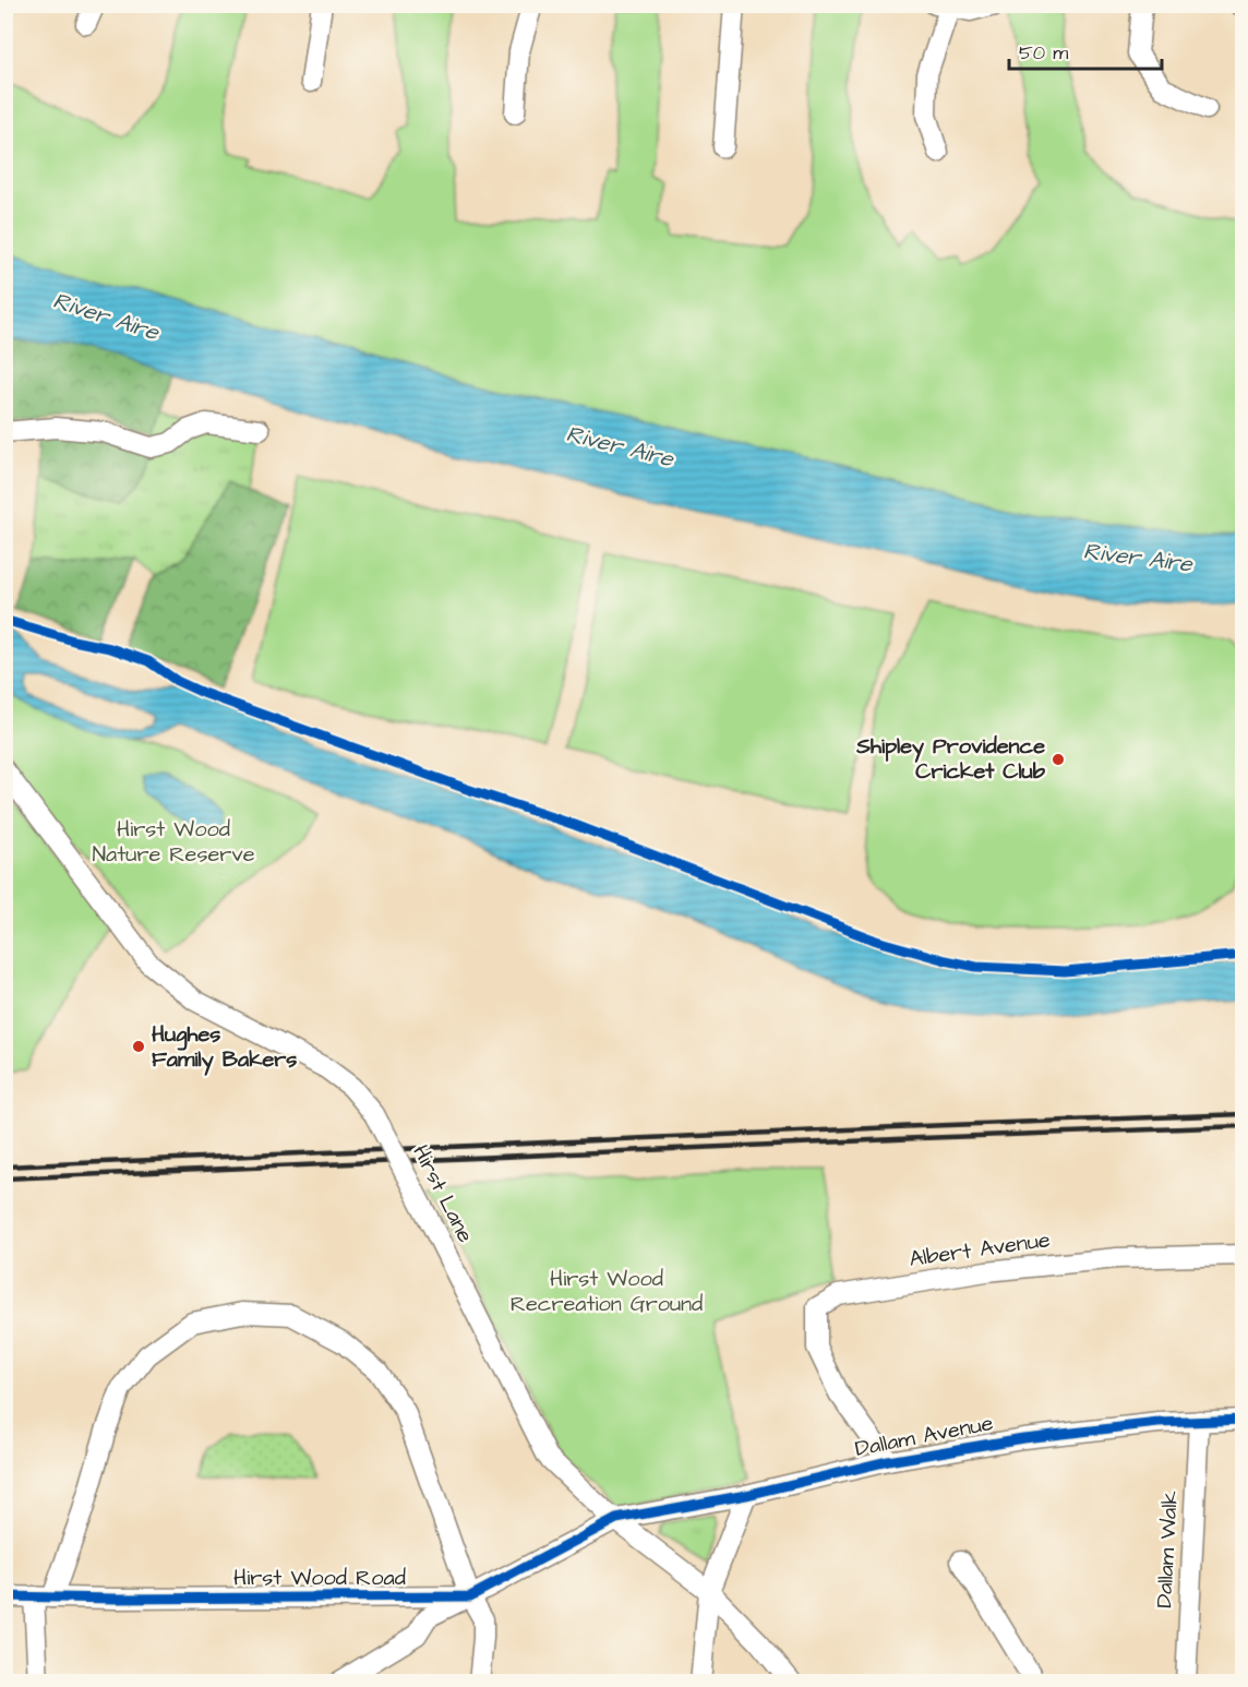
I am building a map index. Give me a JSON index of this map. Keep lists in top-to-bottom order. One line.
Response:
{"streets":{"street":["Hirst Lane","Albert Avenue","Dallam Avenue","Dallam Walk","Hirst Wood Road"]},"crossings":[["Hirst Lane","Dallam Avenue"],["Hirst Lane","Hirst Wood Road"],["Albert Avenue","Dallam Avenue"],["Dallam Avenue","Dallam Walk"],["Dallam Avenue","Hirst Wood Road"]],"water":["River Aire"],"parks":["Hirst Wood Nature Reserve","Hirst Wood Recreation Ground"],"places":["Shipley Providence Cricket Club","Hughes Family Bakers"],"scale_bar":"50 m"}
